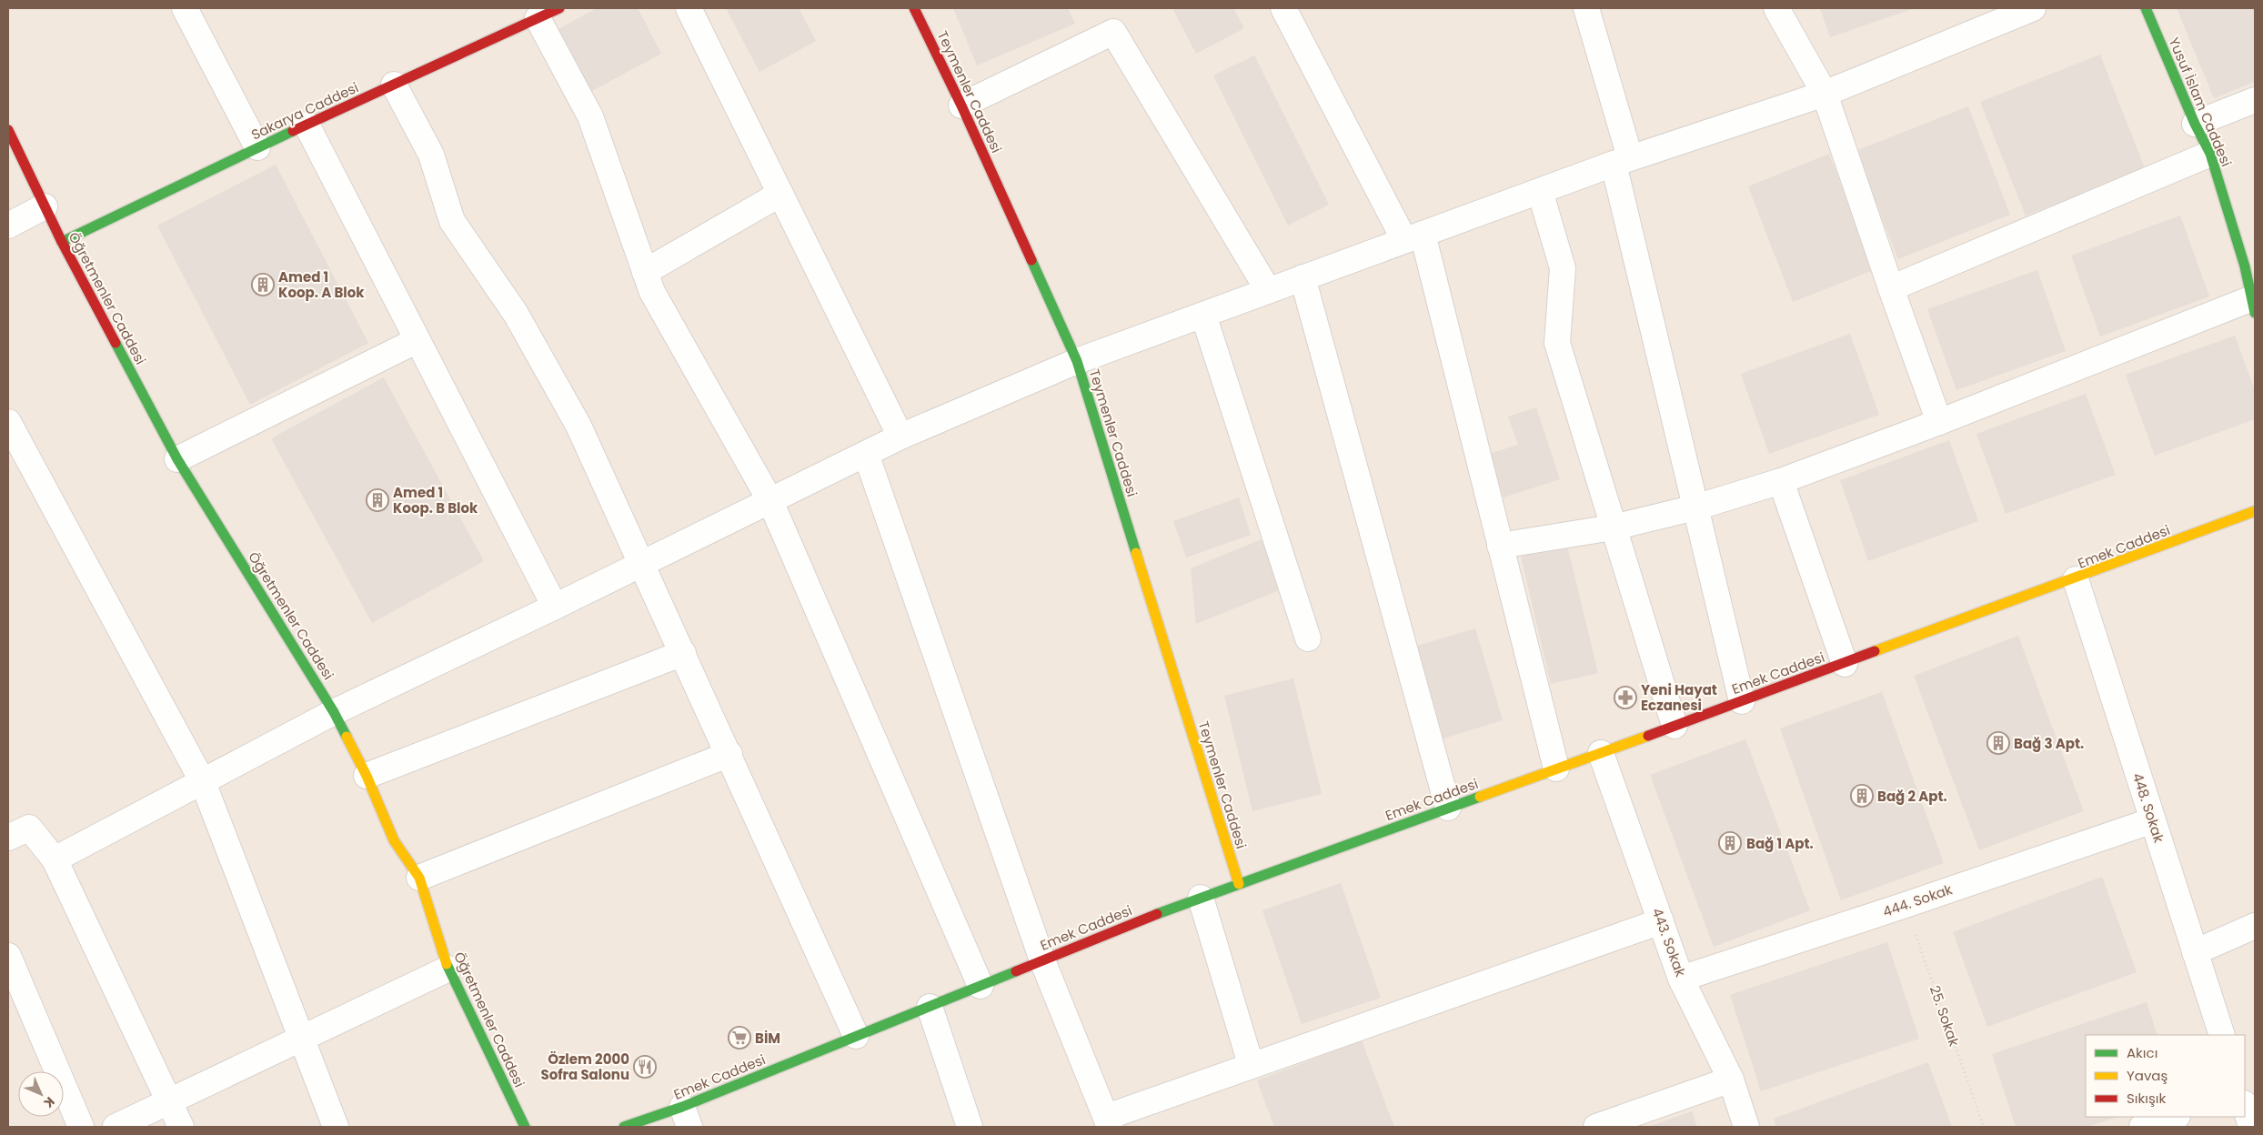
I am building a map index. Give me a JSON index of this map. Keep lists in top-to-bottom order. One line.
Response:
{"streets":{"street":["Teymenler Caddesi","Yusuf İslam Caddesi","Sakarya Caddesi","Öğretmenler Caddesi","Emek Caddesi","448. Sokak","444. Sokak","443. Sokak"],"path":["25. Sokak"]},"crossings":[["Teymenler Caddesi","Emek Caddesi"],["Sakarya Caddesi","Öğretmenler Caddesi"],["Emek Caddesi","448. Sokak"],["Emek Caddesi","443. Sokak"],["448. Sokak","444. Sokak"],["444. Sokak","443. Sokak"],["444. Sokak","25. Sokak"]],"places":{"building":["Amed 1 Koop. A Blok","Amed 1 Koop. B Blok","Bağ 3 Apt.","Bağ 2 Apt.","Bağ 1 Apt."],"pharmacy":["Yeni Hayat Eczanesi"],"supermarket":["BİM"],"restaurant":["Özlem 2000 Sofra Salonu"]},"legend":["Akıcı","Yavaş","Sıkışık"],"north":"bottom right"}
